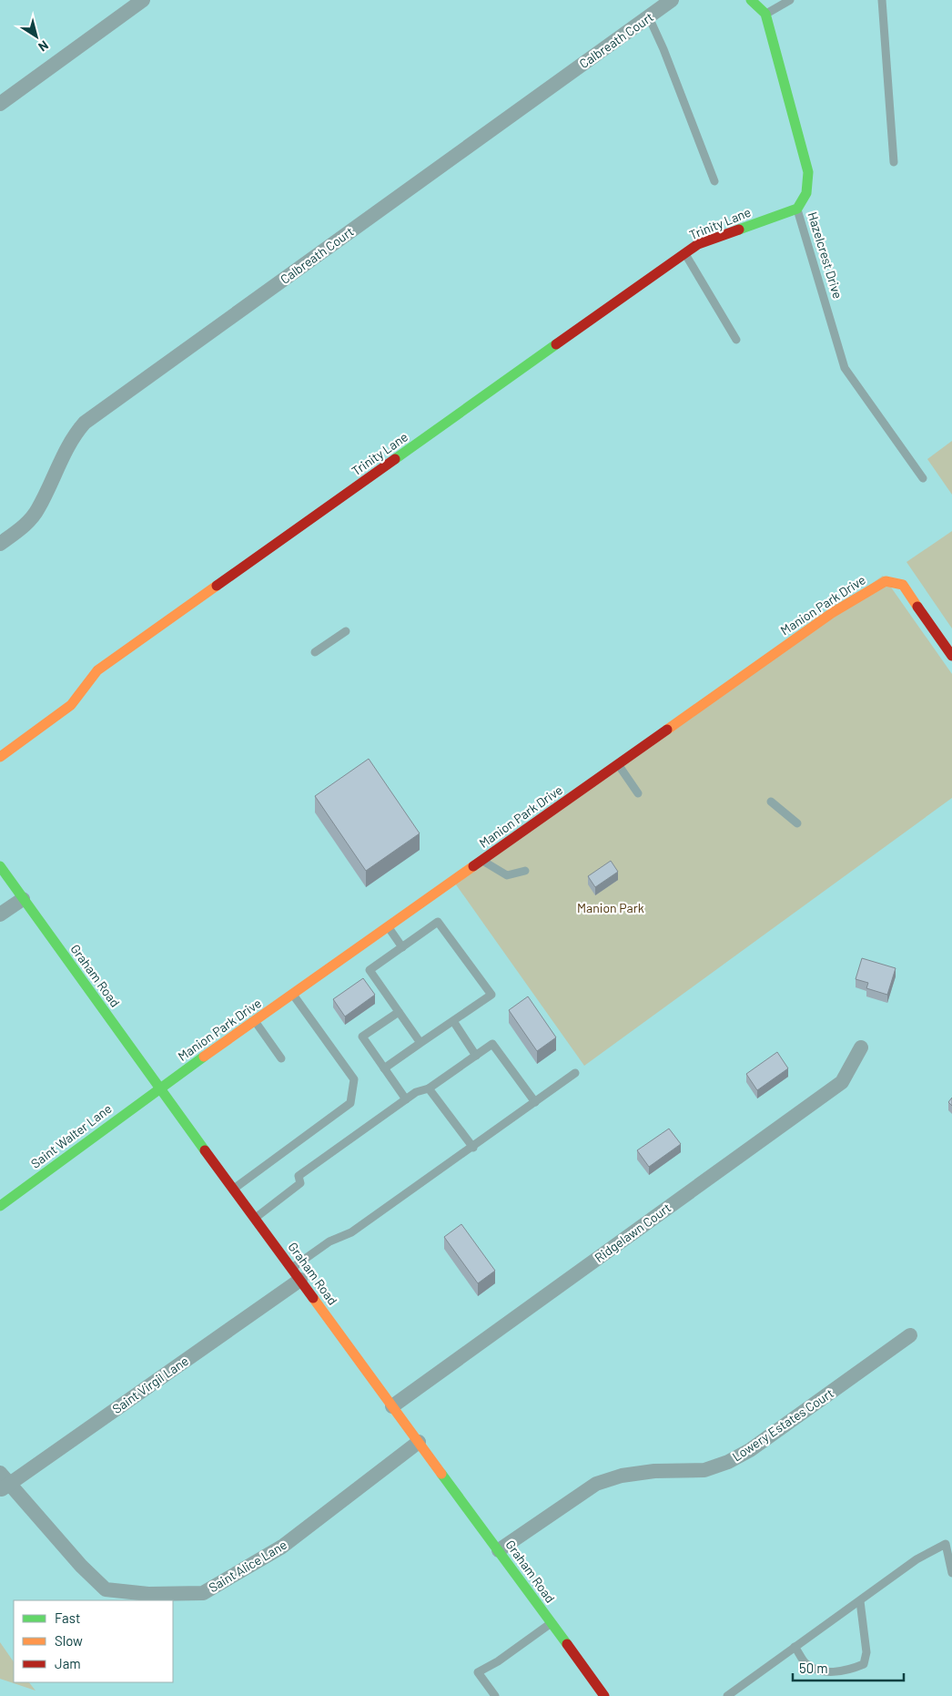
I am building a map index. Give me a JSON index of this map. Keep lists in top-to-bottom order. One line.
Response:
{"streets":{"street":["Calbreath Court","Trinity Lane","Hazelcrest Drive","Manion Park Drive","Graham Road","Saint Walter Lane","Ridgelawn Court","Saint Virgil Lane","Lowery Estates Court","Saint Alice Lane"]},"crossings":[["Trinity Lane","Hazelcrest Drive"],["Manion Park Drive","Graham Road"],["Manion Park Drive","Saint Walter Lane"],["Graham Road","Saint Walter Lane"],["Graham Road","Ridgelawn Court"],["Graham Road","Saint Virgil Lane"],["Graham Road","Lowery Estates Court"],["Graham Road","Saint Alice Lane"],["Saint Virgil Lane","Saint Alice Lane"]],"parks":["Manion Park"],"legend":["Fast","Slow","Jam"],"scale_bar":"50 m","north":"bottom right"}
